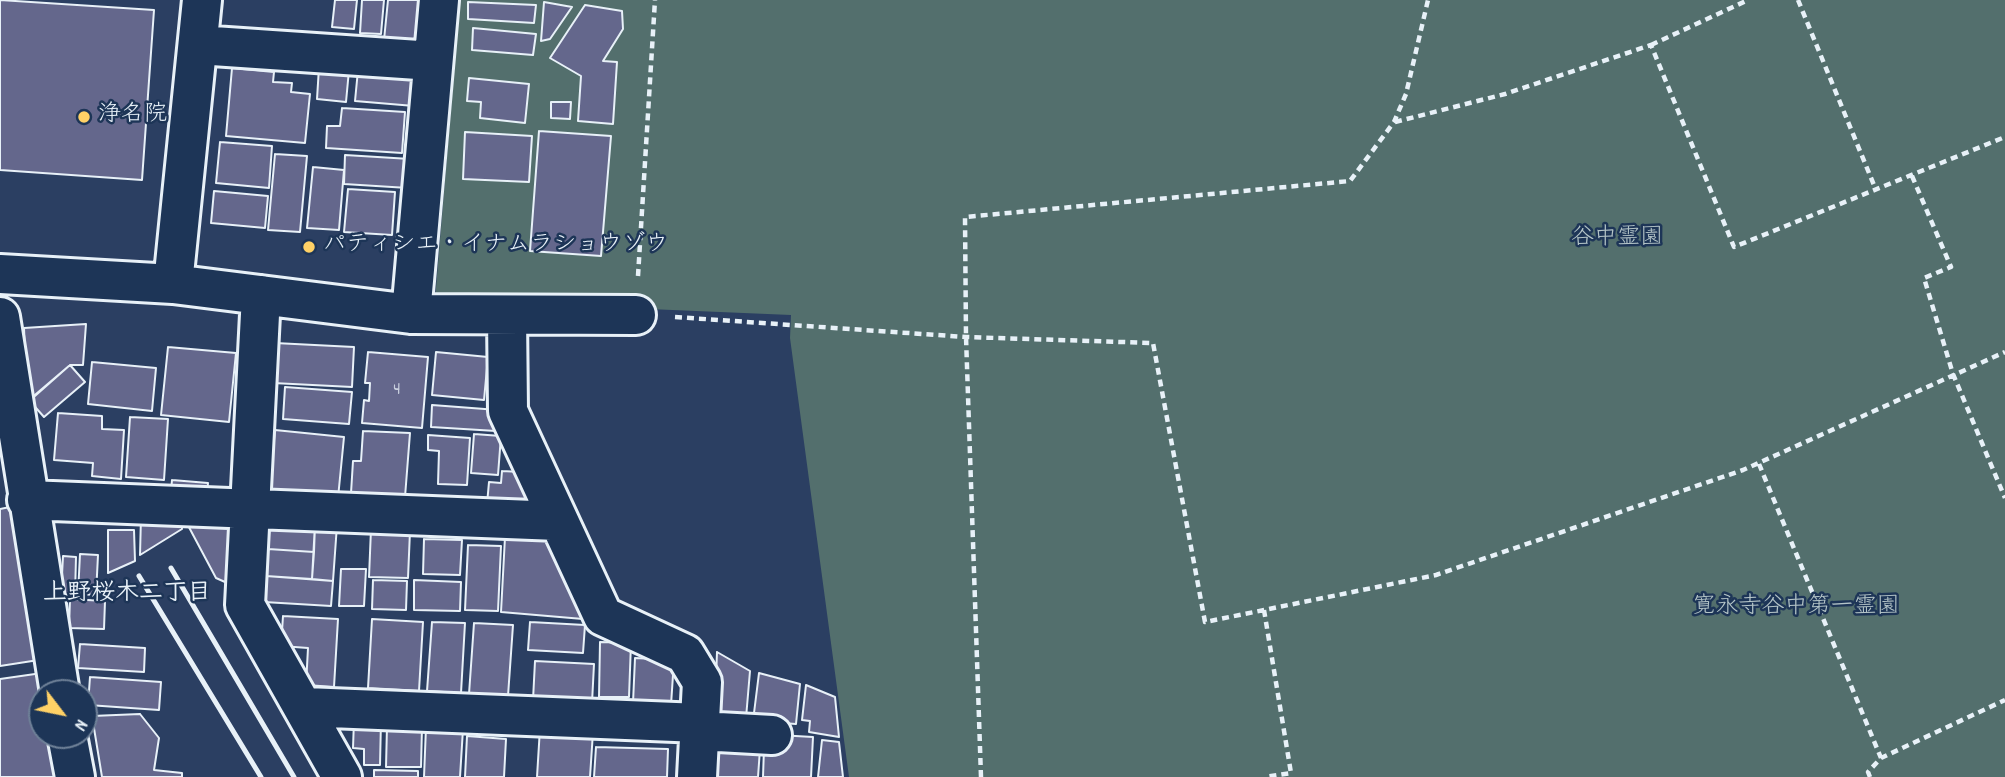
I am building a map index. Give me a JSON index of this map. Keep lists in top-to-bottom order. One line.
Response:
{"districts":["上野桜木二丁目"],"parks":["谷中霊園","寛永寺谷中第一霊園"],"places":["浄名院","パティシエ・イナムラショウゾウ"],"house_numbers":["4"],"north":"bottom right"}
